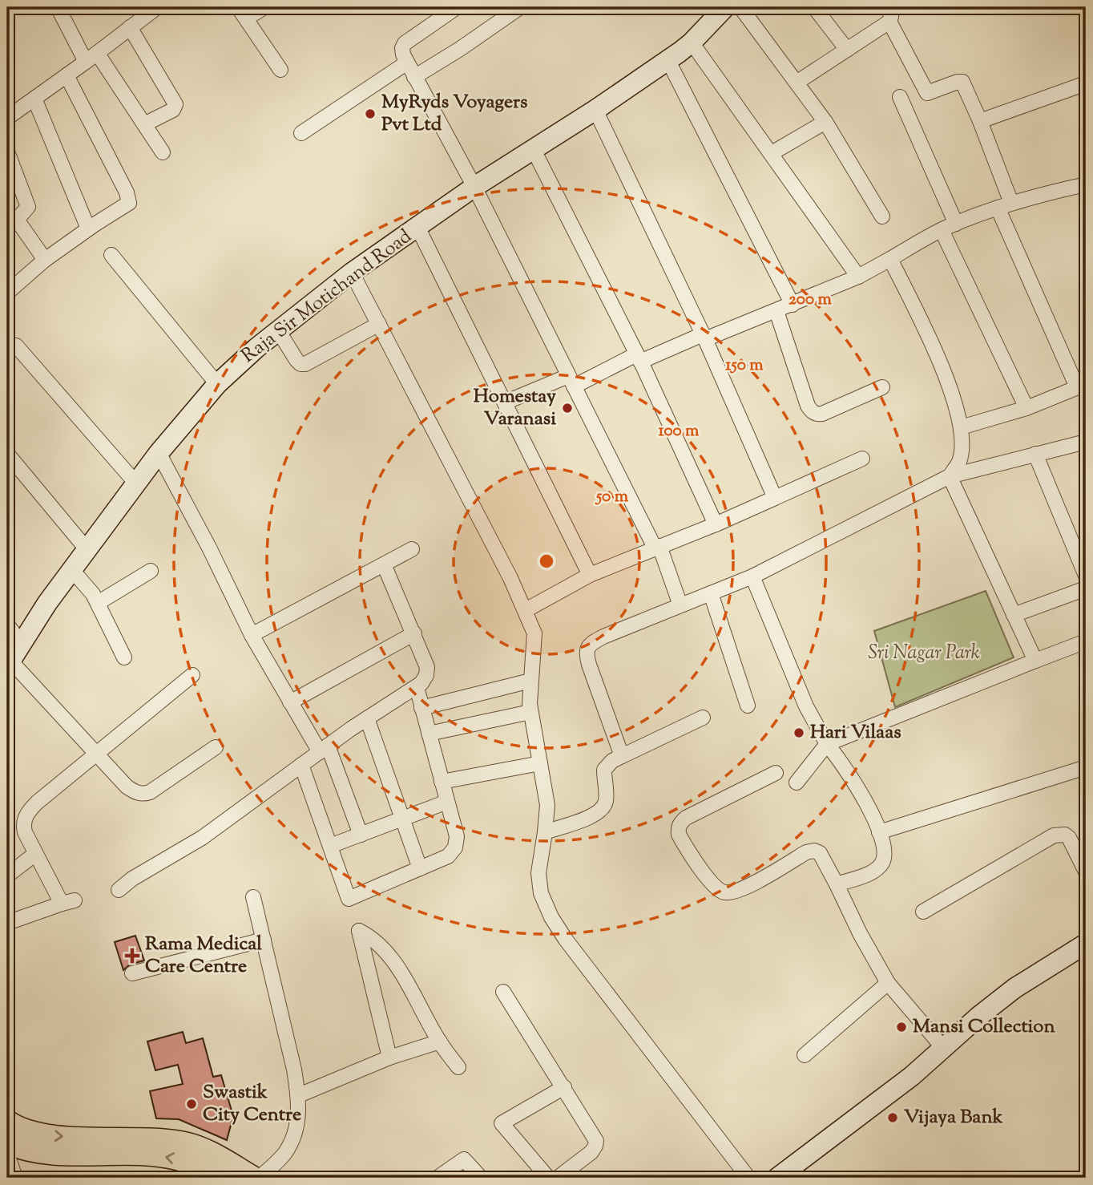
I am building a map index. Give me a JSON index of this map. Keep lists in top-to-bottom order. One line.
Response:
{"streets":{"street":["Raja Sir Motichand Road"]},"parks":["Sri Nagar Park"],"places":{"other":["MyRyds Voyagers Pvt Ltd","Homestay Varanasi","Hari Vilaas","Mansi Collection","Swastik City Centre","Vijaya Bank"],"health":["Rama Medical Care Centre"]},"rings":["200 m","150 m","100 m","50 m"]}
